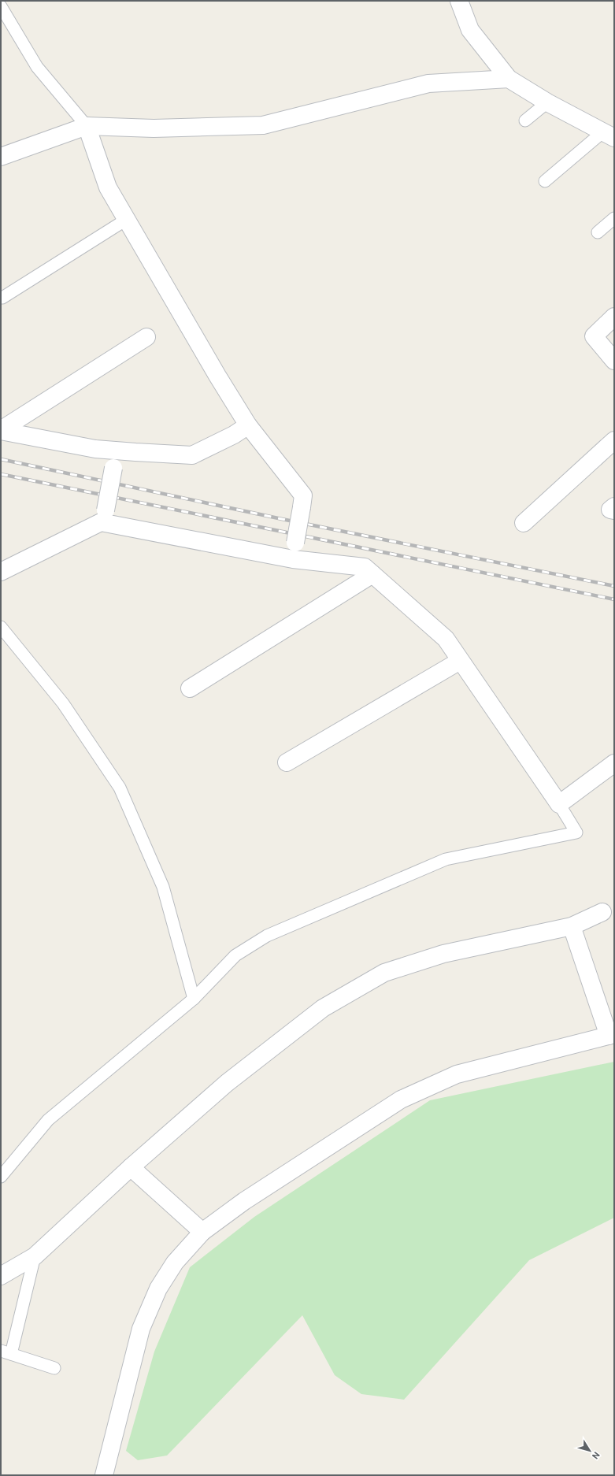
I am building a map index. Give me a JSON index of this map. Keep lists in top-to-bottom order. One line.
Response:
{"north":"bottom right"}
